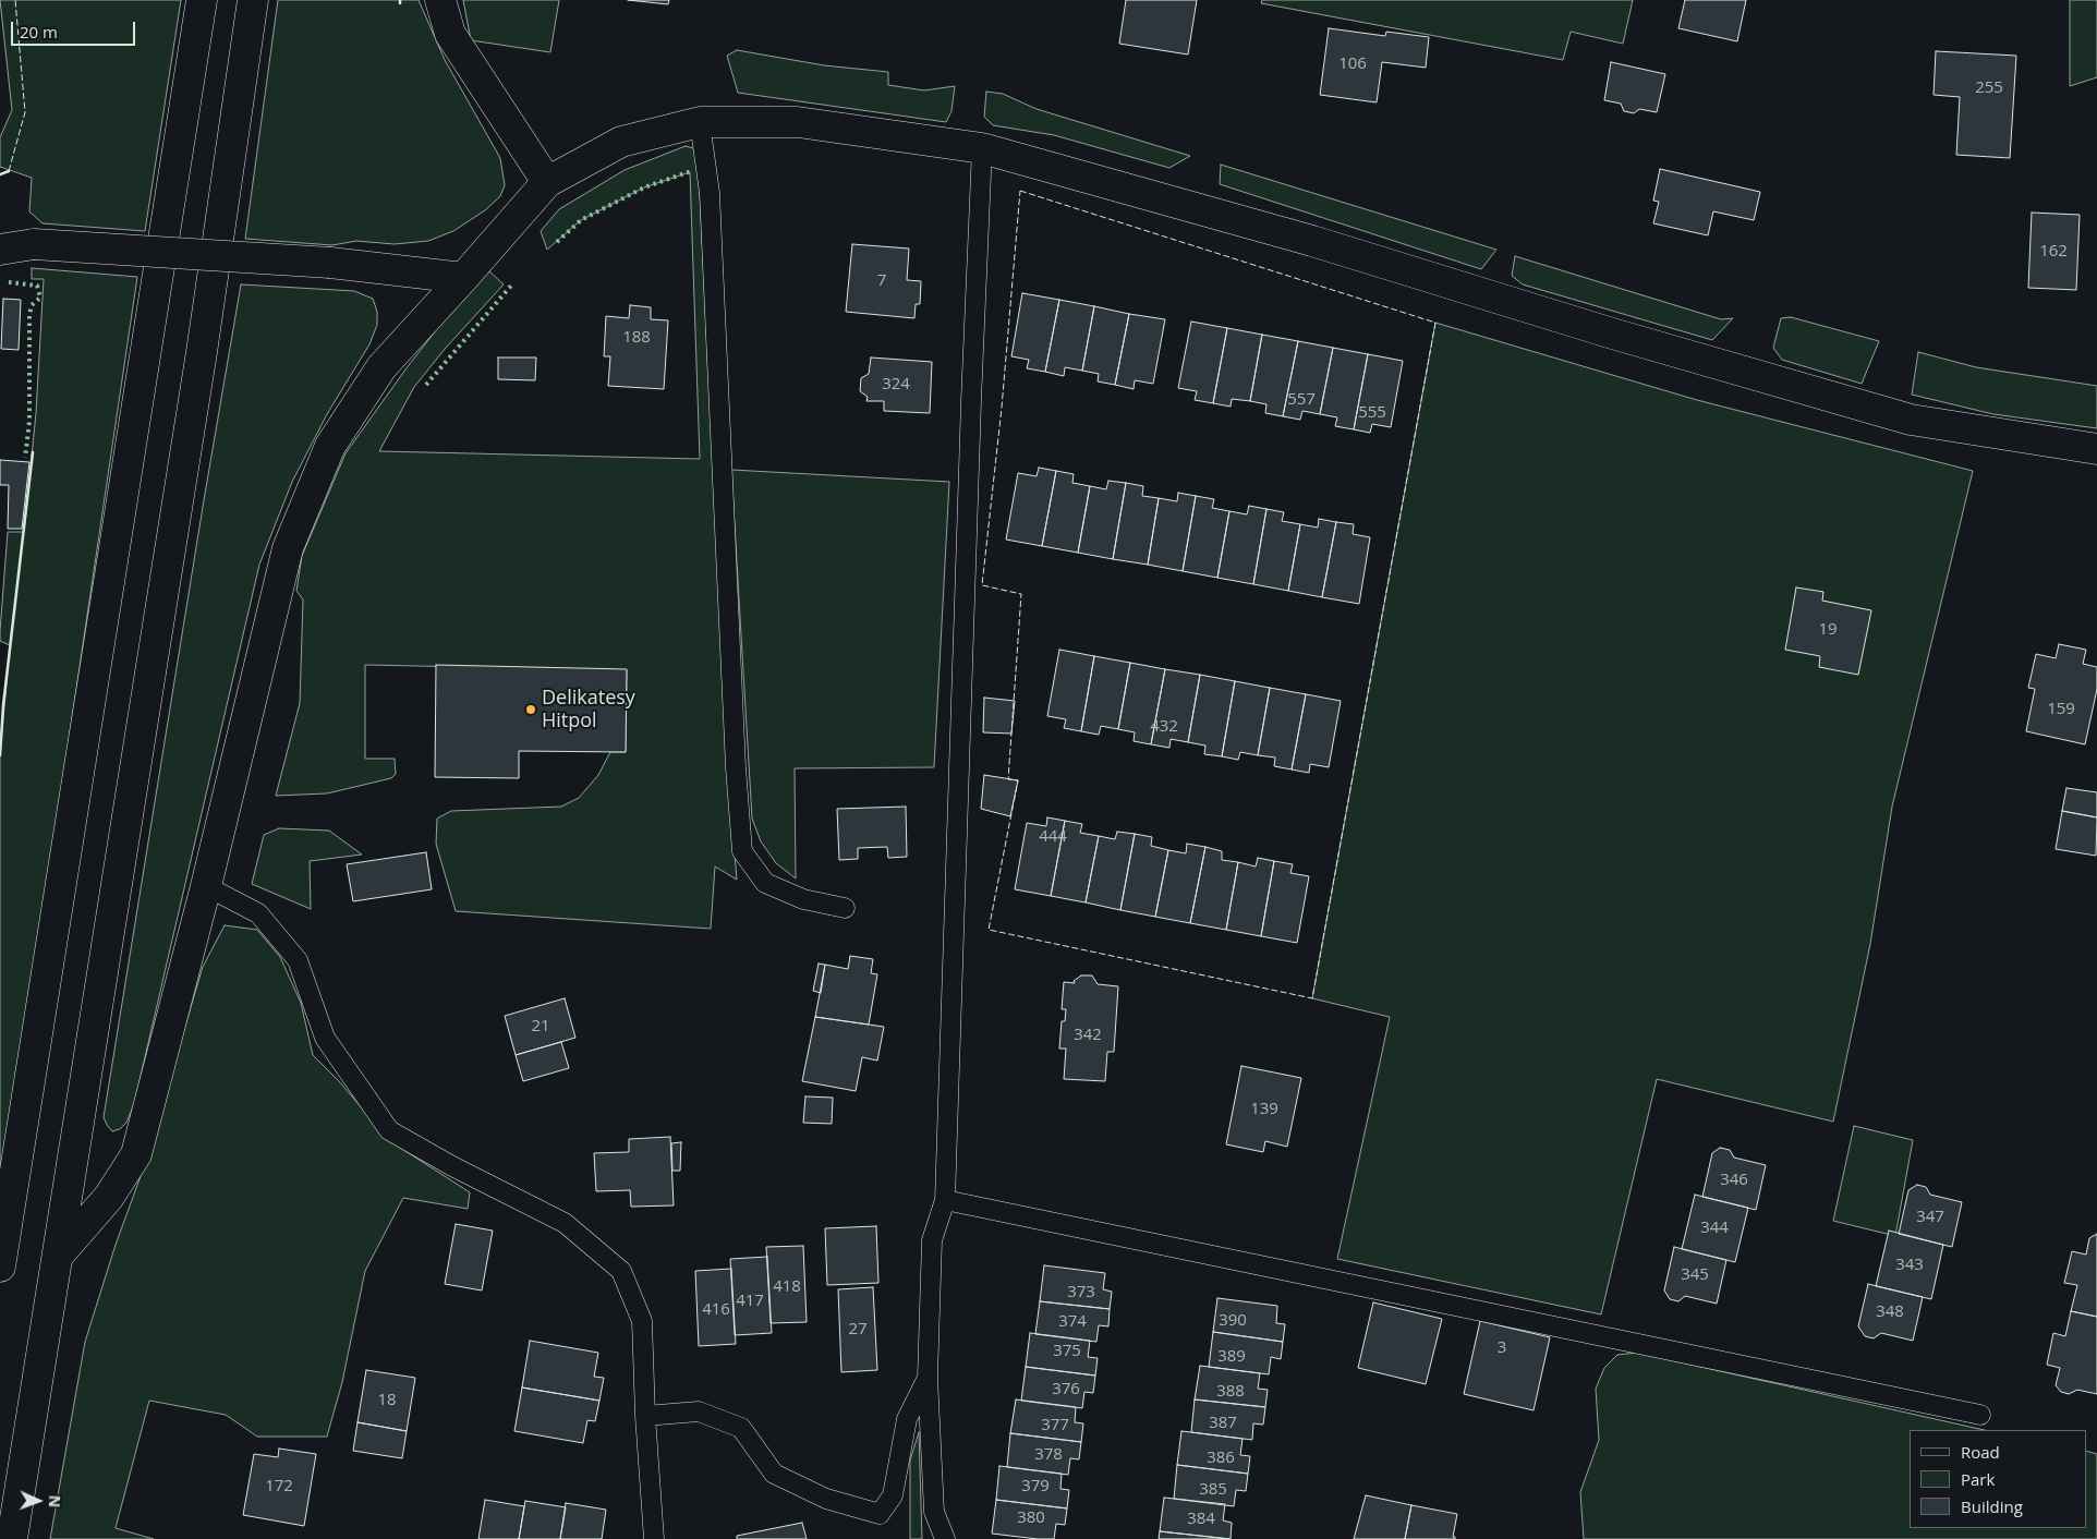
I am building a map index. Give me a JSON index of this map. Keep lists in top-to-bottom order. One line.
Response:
{"places":["Delikatesy Hitpol"],"house_numbers":["106","255","162","7","188","324","557","555","19","159","432","444","21","342","139","346","347","344","343","345","418","373","417","416","348","390","374","27","3","375","389","376","388","18","387","377","378","386","172","379","385","380","384"],"legend":["Road","Park","Building"],"scale_bar":"20 m","north":"right"}
